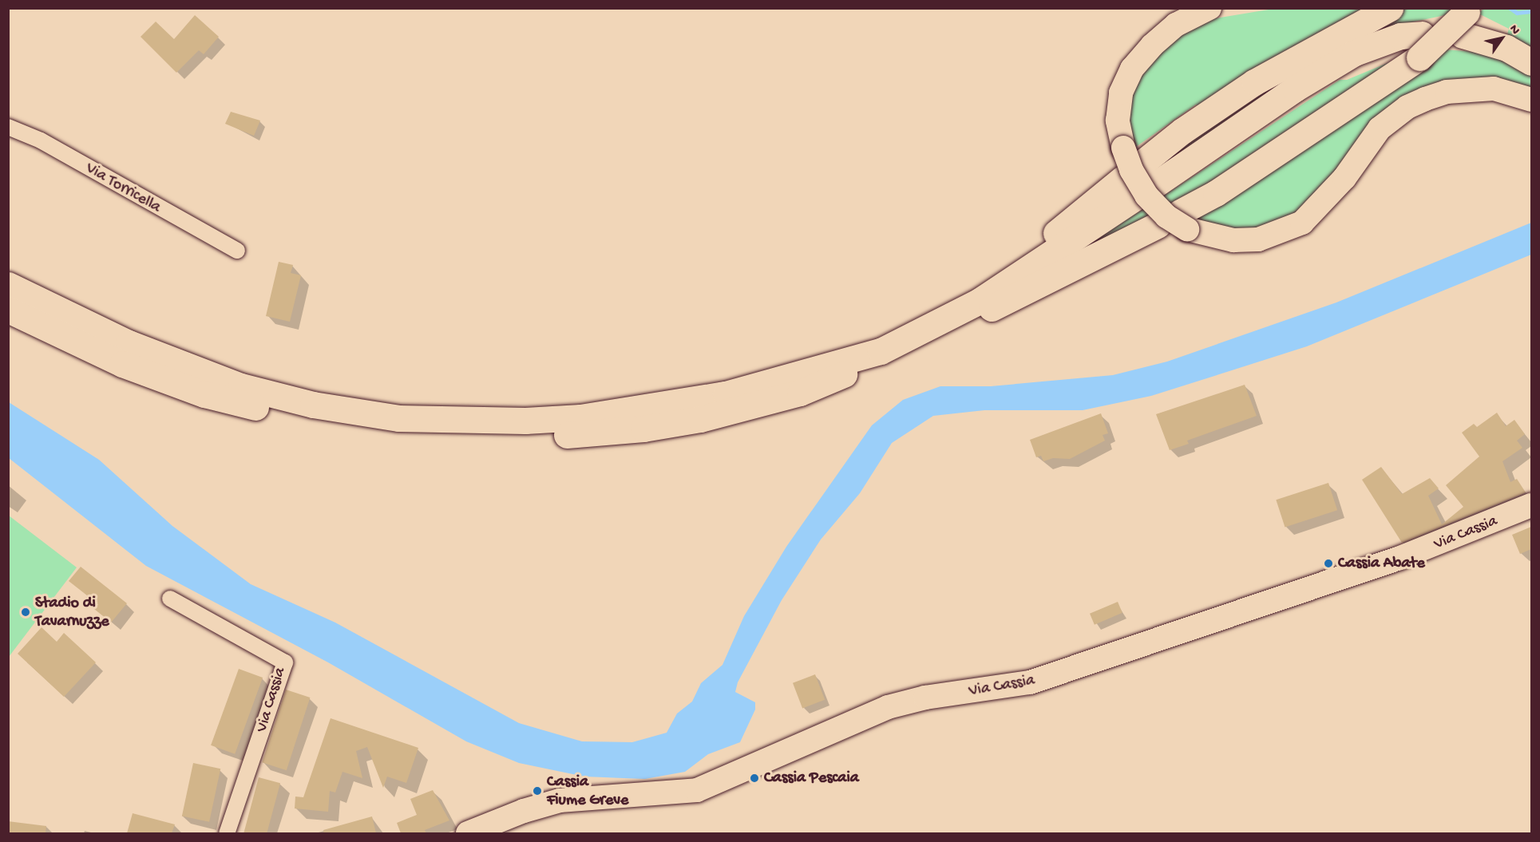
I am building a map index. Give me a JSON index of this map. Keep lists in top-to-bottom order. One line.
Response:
{"streets":{"main road":["Via Cassia"],"street":["Via Torricella"]},"places":["Cassia Abate","Stadio di Tavarnuzze","Cassia Pescaia","Cassia Fiume Greve"],"north":"top right"}
